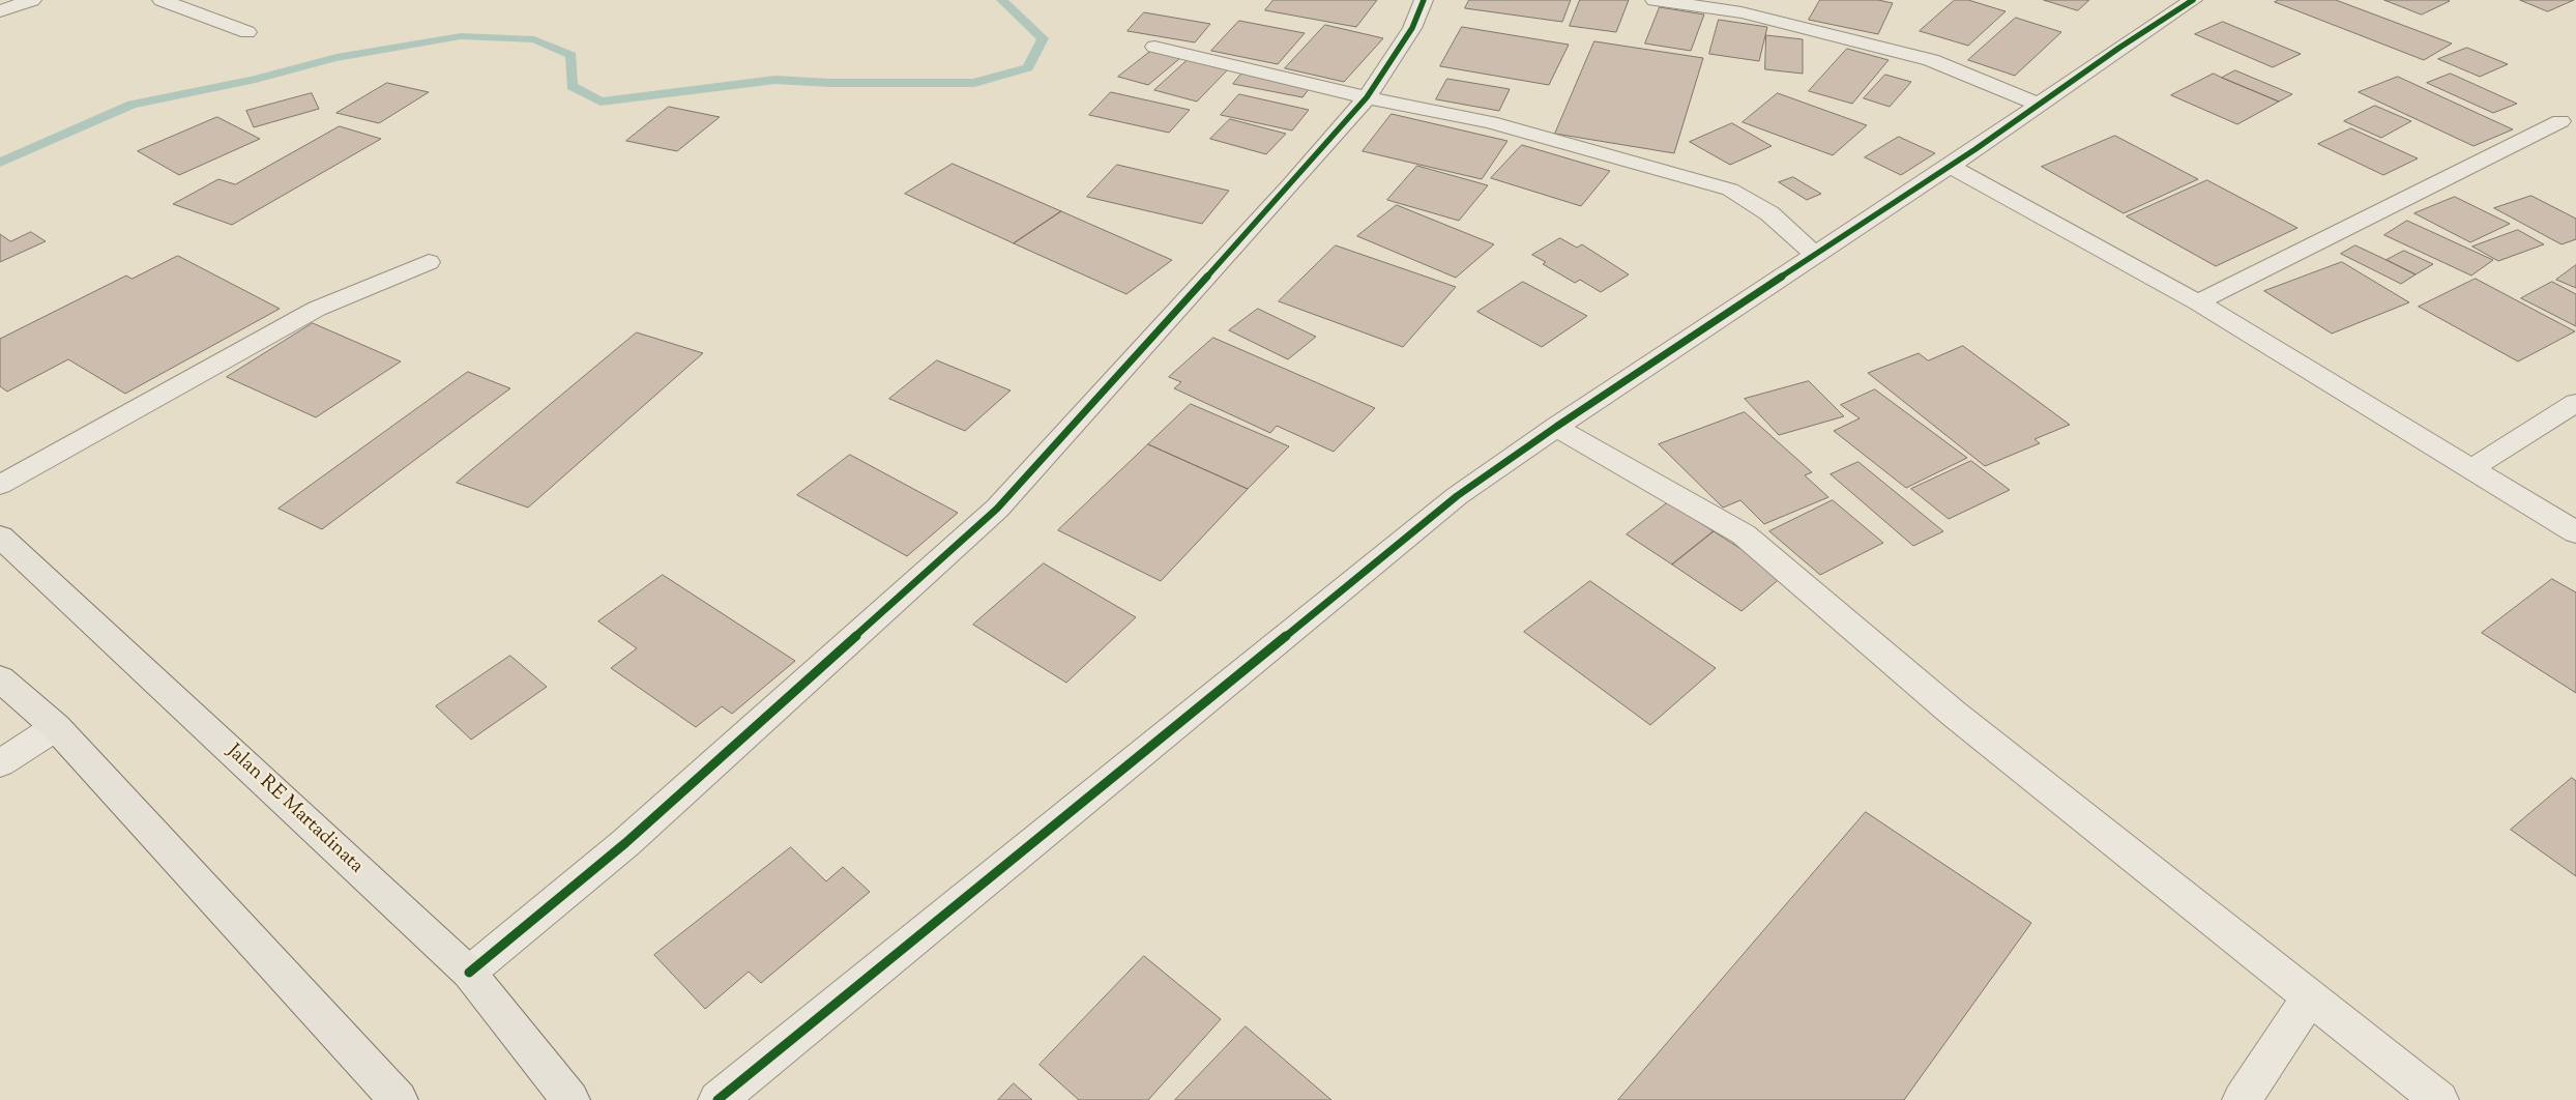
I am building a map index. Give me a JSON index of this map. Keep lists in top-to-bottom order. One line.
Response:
{"streets":{"highway":["Jalan RE Martadinata"]}}
